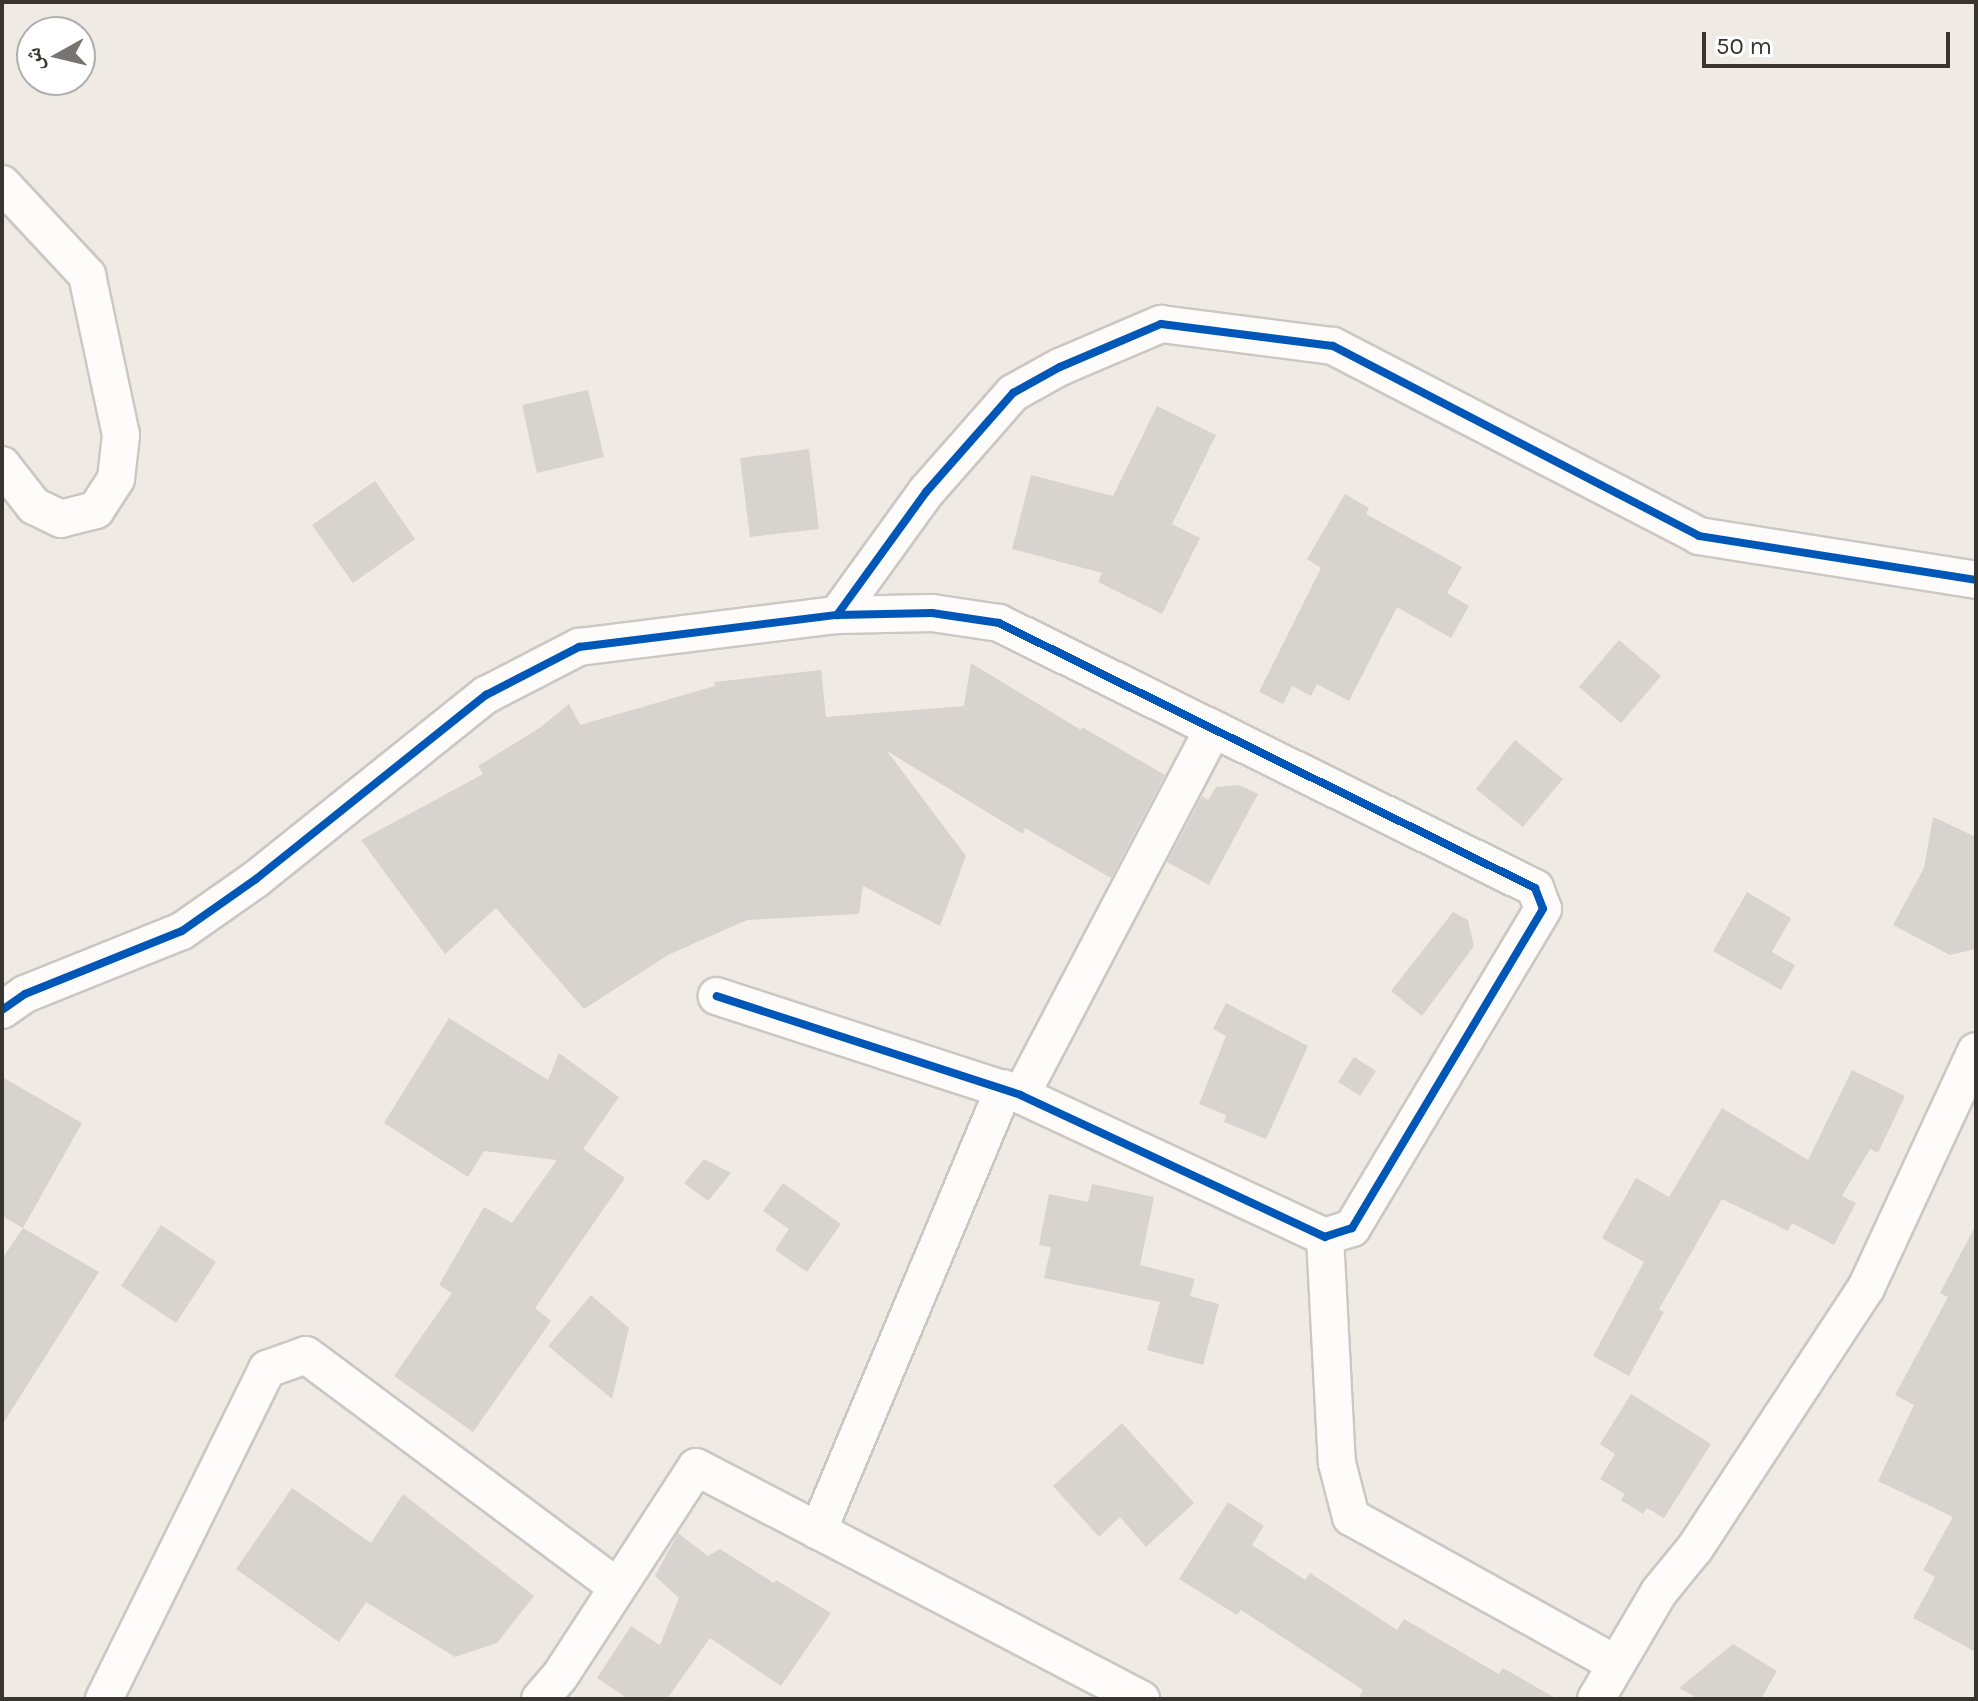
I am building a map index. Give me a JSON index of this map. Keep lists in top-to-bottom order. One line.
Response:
{"scale_bar":"50 m","north":"left"}
